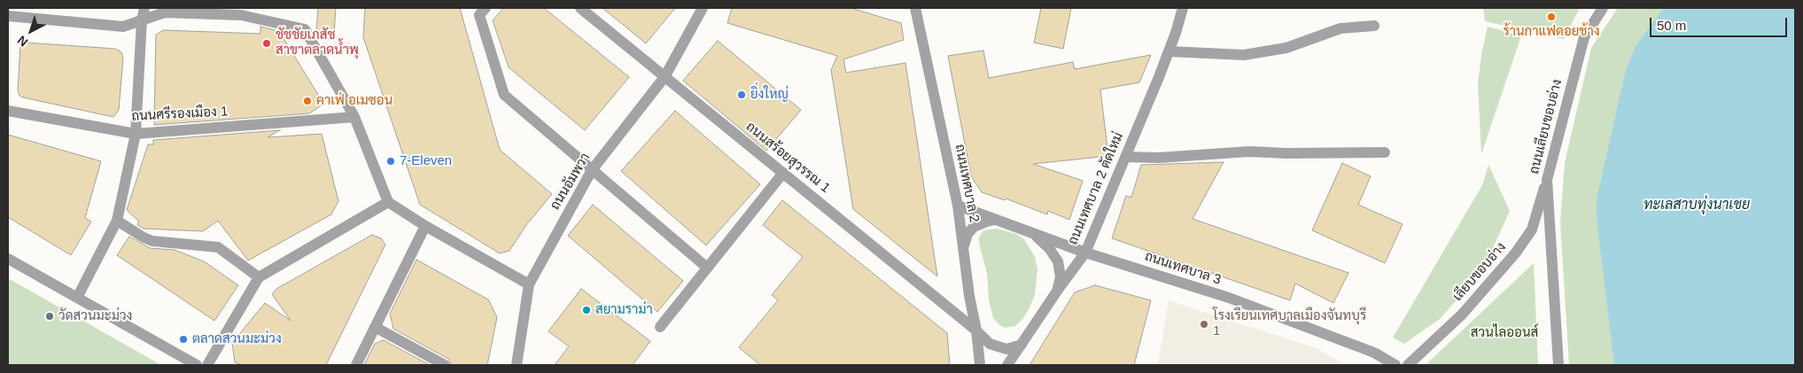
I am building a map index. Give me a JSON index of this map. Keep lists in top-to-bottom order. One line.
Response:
{"streets":{"street":["ถนนศรีรองเมือง 1","ถนนเลียบขอบอ่าง","ถนนสร้อยสุวรรณ 1","ถนนอัมพวา","ถนนเทศบาล 2","ถนนเทศบาล 2 ตัดใหม่","ถนนเทศบาล 3","เลียบขอบอ่าง"]},"crossings":[["ถนนเลียบขอบอ่าง","เลียบขอบอ่าง"],["ถนนสร้อยสุวรรณ 1","ถนนอัมพวา"],["ถนนสร้อยสุวรรณ 1","ถนนเทศบาล 2"],["ถนนสร้อยสุวรรณ 1","ถนนเทศบาล 2 ตัดใหม่"],["ถนนสร้อยสุวรรณ 1","ถนนเทศบาล 3"],["ถนนเทศบาล 2","ถนนเทศบาล 2 ตัดใหม่"],["ถนนเทศบาล 2","ถนนเทศบาล 3"],["ถนนเทศบาล 2 ตัดใหม่","ถนนเทศบาล 3"]],"water":["ทะเลสาบทุ่งนาเชย"],"parks":["สวนไลออนส์"],"places":["ร้านกาแฟดอยช้าง","ชัชชัยเภสัช สาขาตลาดน้ำพุ","ยิ่งใหญ่","คาเฟ่ อเมซอน","7-Eleven","สยามราม่า","วัดสวนมะม่วง","โรงเรียนเทศบาลเมืองจันทบุรี 1","ตลาดสวนมะม่วง"],"scale_bar":"50 m","north":"bottom left"}
